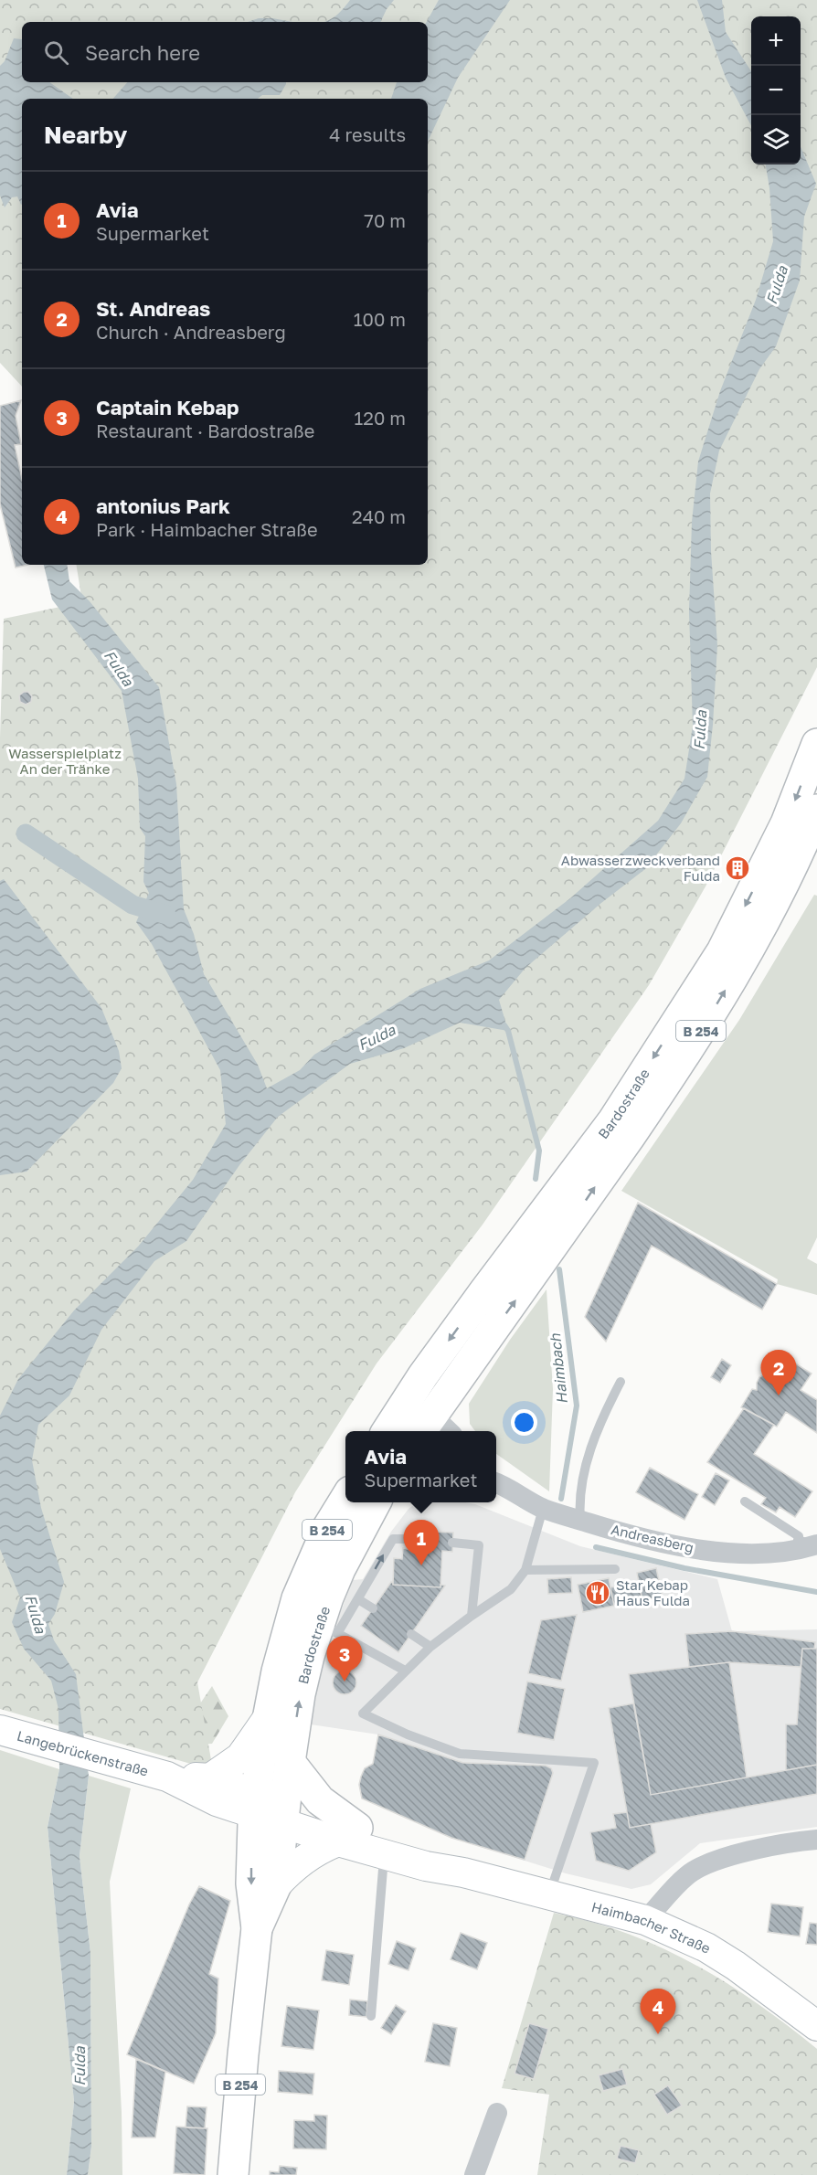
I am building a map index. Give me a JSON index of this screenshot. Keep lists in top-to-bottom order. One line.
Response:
{"streets":{"main road":["B 254","Bardostraße","Langebrückenstraße","Haimbacher Straße"],"street":["Andreasberg"]},"crossings":[["B 254","Bardostraße"],["B 254","Haimbacher Straße"],["Bardostraße","Langebrückenstraße"],["Bardostraße","Haimbacher Straße"],["Langebrückenstraße","Haimbacher Straße"]],"water":["Fulda","Haimbach"],"parks":["Wasserspielplatz An der Tränke"],"places":{"building":["Abwasserzweckverband Fulda"],"restaurant":["Star Kebap Haus Fulda"]},"page":{"map_buttons":["+","−"],"search":"Search here","heading":["Nearby","4 results"],"list":[{"mark":"1","name":"Avia","note":"Supermarket","value":"70 m"},{"mark":"2","name":"St. Andreas","note":"Church · Andreasberg","value":"100 m"},{"mark":"3","name":"Captain Kebap","note":"Restaurant · Bardostraße","value":"120 m"},{"mark":"4","name":"antonius Park","note":"Park · Haimbacher Straße","value":"240 m"}],"pins":["2","1","3","4"],"popup":["Avia","Supermarket"]}}
